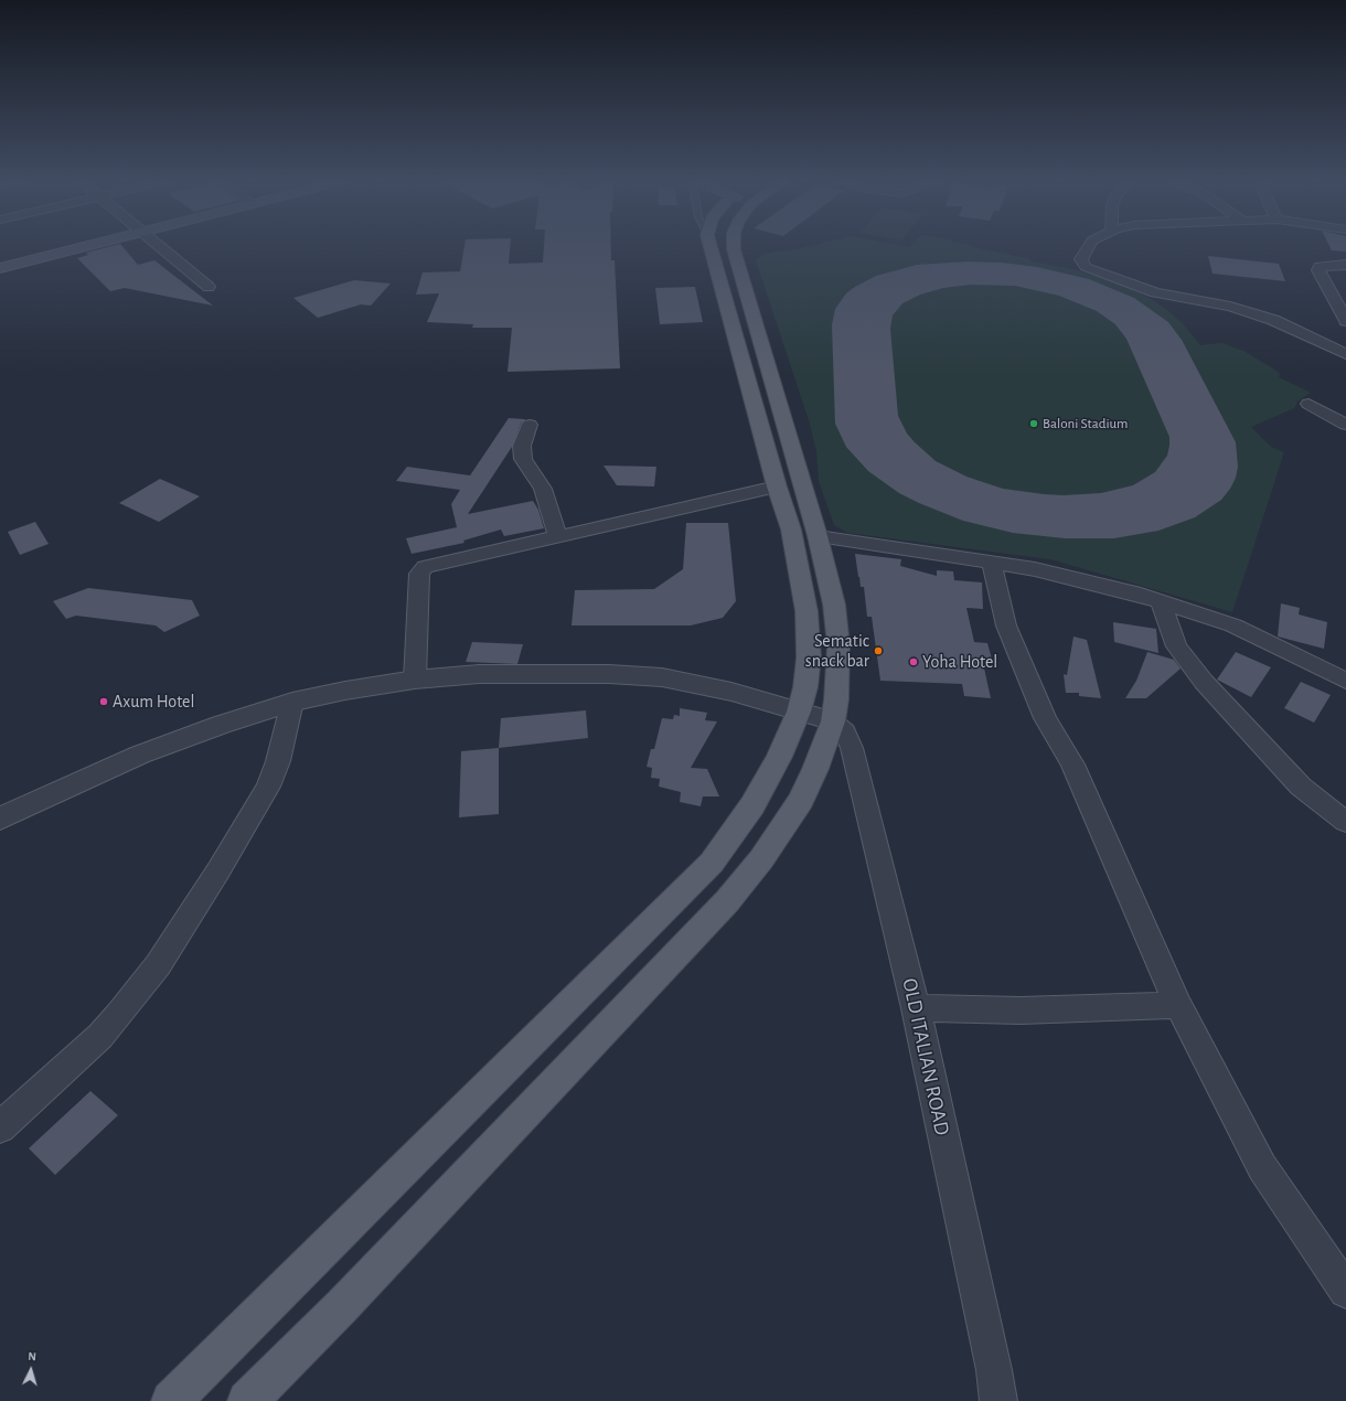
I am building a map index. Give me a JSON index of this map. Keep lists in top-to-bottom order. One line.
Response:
{"streets":{"street":["OLD ITALIAN ROAD"]},"places":["Baloni Stadium","Sematic snack bar","Yoha Hotel","Axum Hotel"],"north":"top"}
